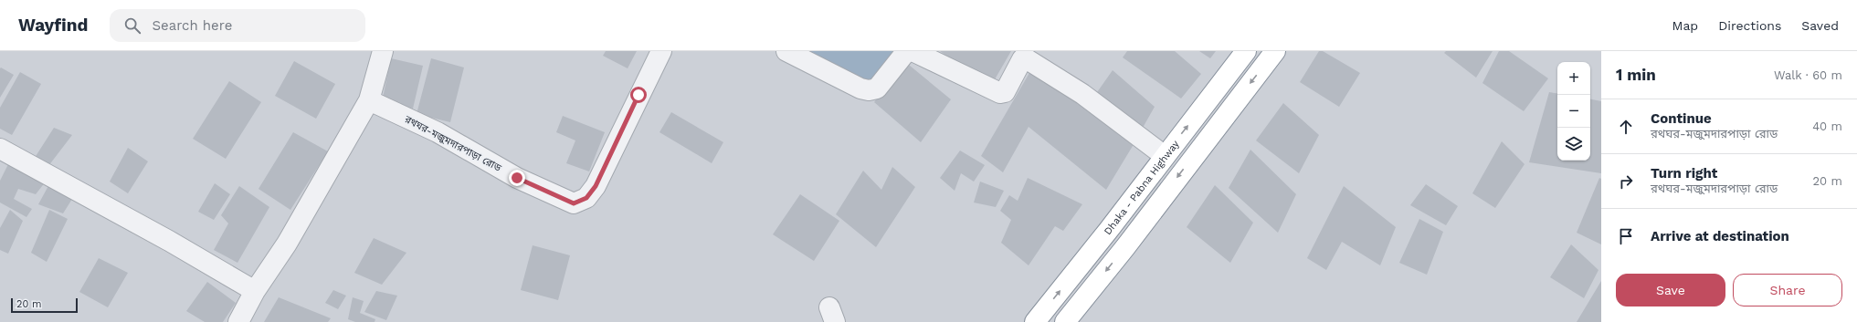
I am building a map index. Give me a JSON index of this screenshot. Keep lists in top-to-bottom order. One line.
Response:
{"streets":{"highway":["Dhaka - Pabna Highway"],"street":["রথঘর-মজুমদারপাড়া রোড"]},"scale_bar":"20 m","page":{"header":"Wayfind","search":"Search here","nav":["Map","Directions","Saved"],"heading":["1 min","Walk · 60 m"],"map_buttons":["+","−"],"list":[["Continue","রথঘর-মজুমদারপাড়া রোড","40 m"],["Turn right","রথঘর-মজুমদারপাড়া রোড","20 m"],"Arrive at destination"],"buttons":["Save","Share"],"scale":"20 m"}}
